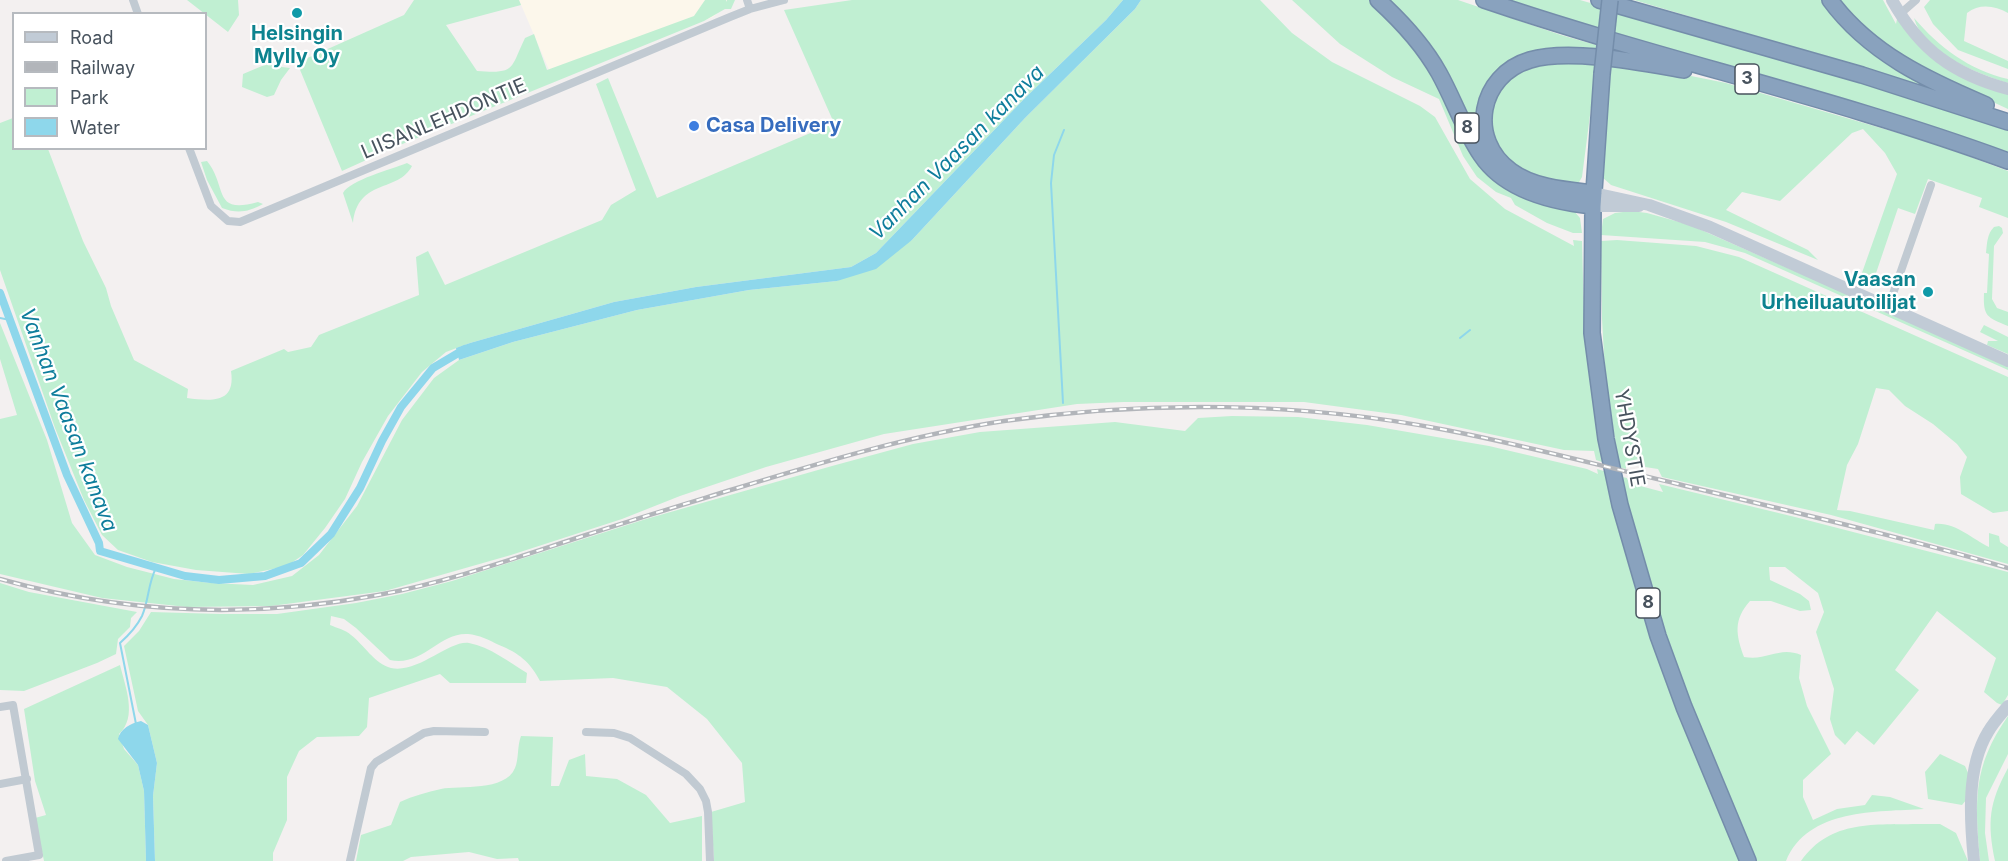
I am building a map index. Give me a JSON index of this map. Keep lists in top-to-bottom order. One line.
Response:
{"streets":{"highway":["3","8","YHDYSTIE"],"street":["LIISANLEHDONTIE"]},"crossings":[["8","YHDYSTIE"]],"water":["Vanhan Vaasan kanava"],"places":["Helsingin Mylly Oy","Casa Delivery","Vaasan Urheiluautoilijat"],"legend":["Road","Railway","Park","Water"]}
